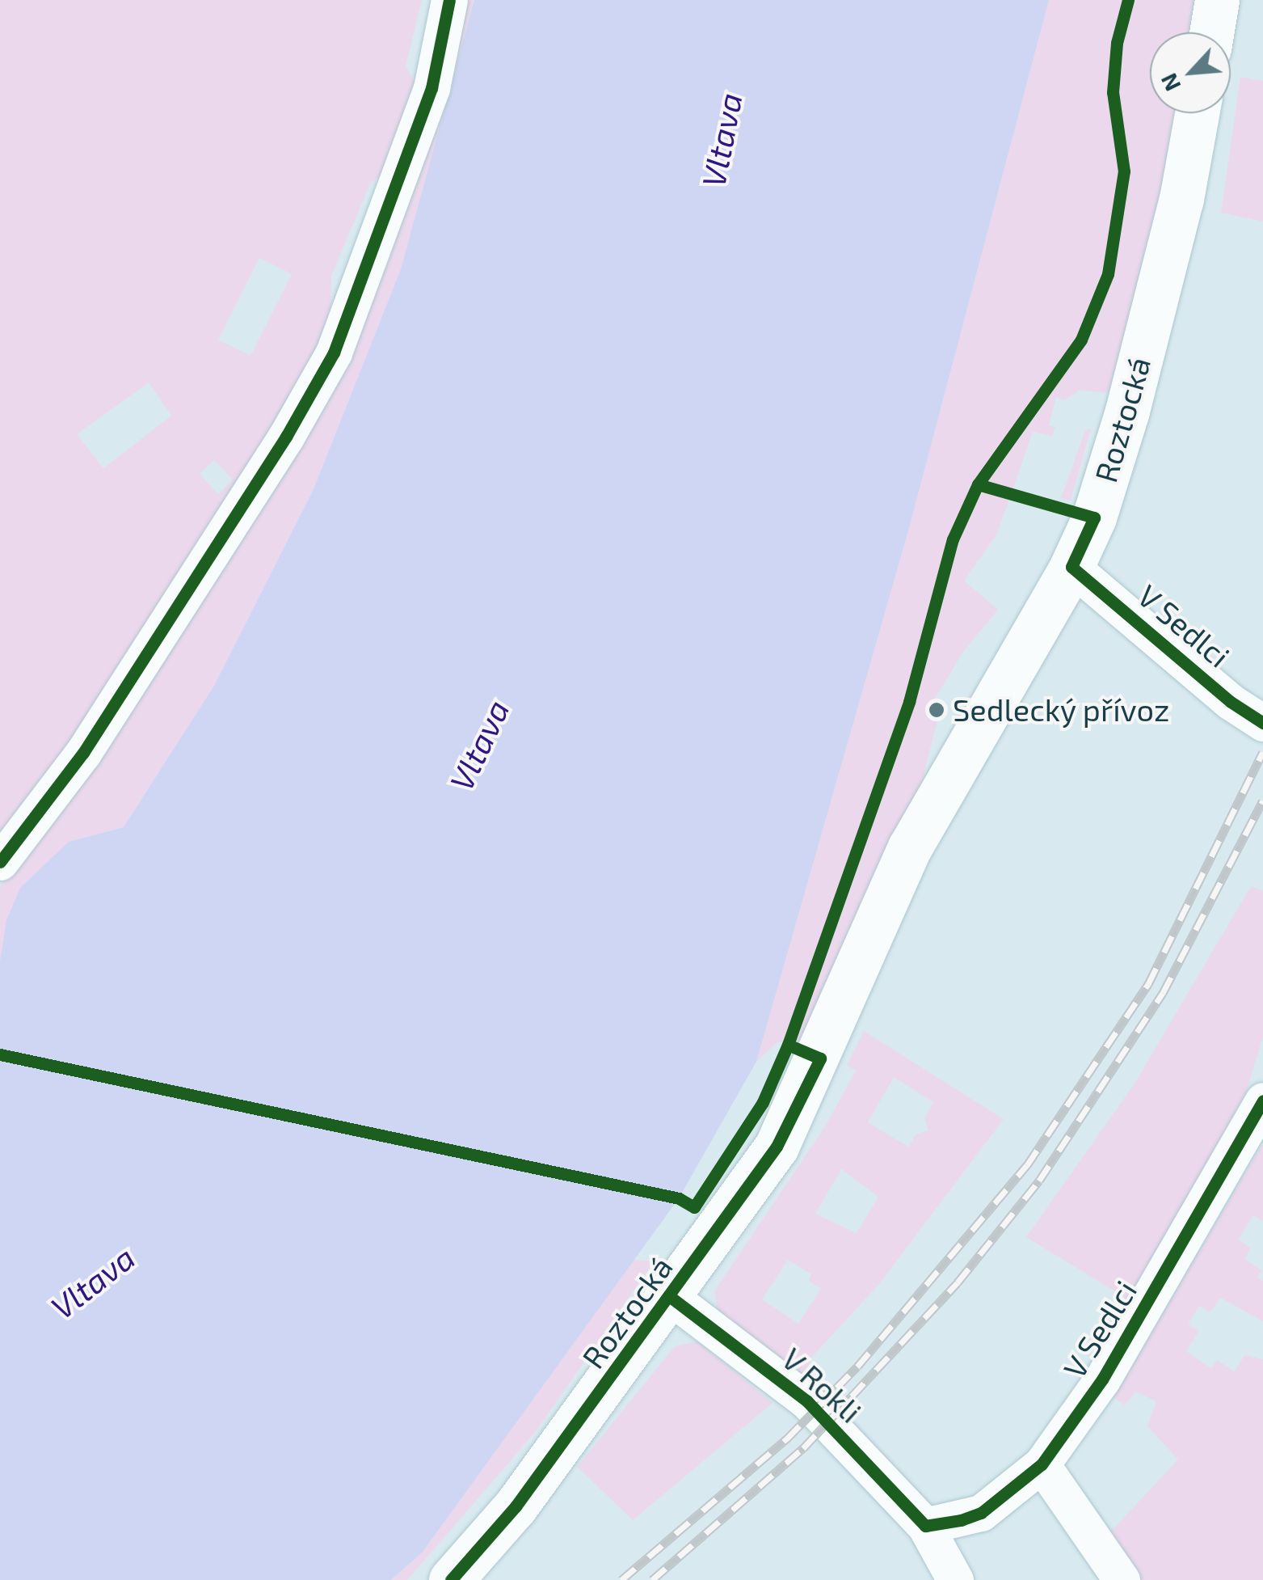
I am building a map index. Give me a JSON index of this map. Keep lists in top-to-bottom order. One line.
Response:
{"streets":{"main road":["Roztocká"],"street":["V Sedlci","V Rokli"]},"crossings":[["Roztocká","V Sedlci"],["Roztocká","V Rokli"],["V Sedlci","V Rokli"]],"water":["Vltava"],"places":["Sedlecký přívoz"],"north":"bottom left"}
